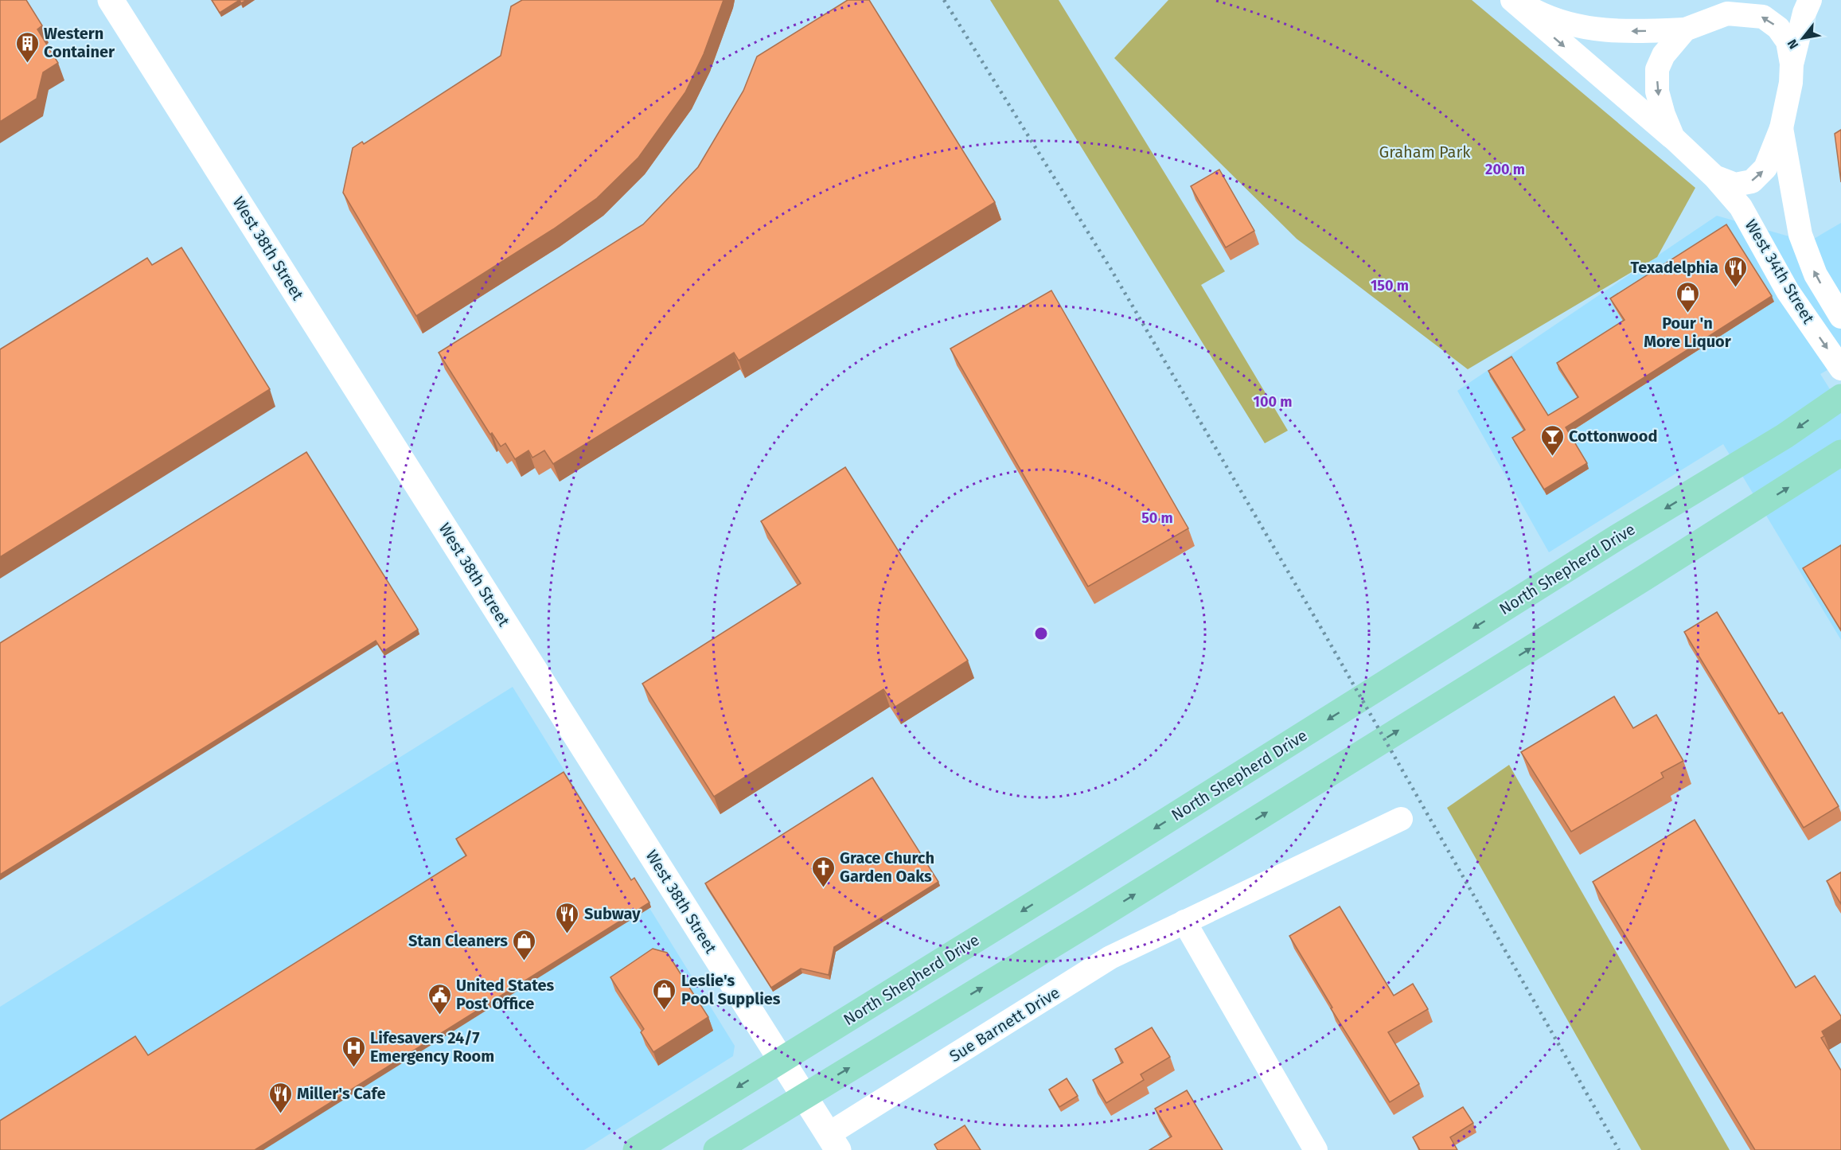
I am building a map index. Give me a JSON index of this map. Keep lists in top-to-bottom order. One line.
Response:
{"streets":{"main road":["North Shepherd Drive"],"street":["West 38th Street","West 34th Street","Sue Barnett Drive"]},"crossings":[["West 38th Street","North Shepherd Drive"],["West 38th Street","Sue Barnett Drive"]],"parks":["Graham Park"],"places":{"building":["Western Container"],"restaurant":["Texadelphia","Subway","Miller's Cafe"],"shop":["Pour 'n More Liquor","Stan Cleaners","Leslie's Pool Supplies"],"bar":["Cottonwood"],"church":["Grace Church Garden Oaks"],"public building":["United States Post Office"],"hospital":["Lifesavers 24/7 Emergency Room"]},"north":"bottom left","rings":["200 m","150 m","100 m","50 m"]}
